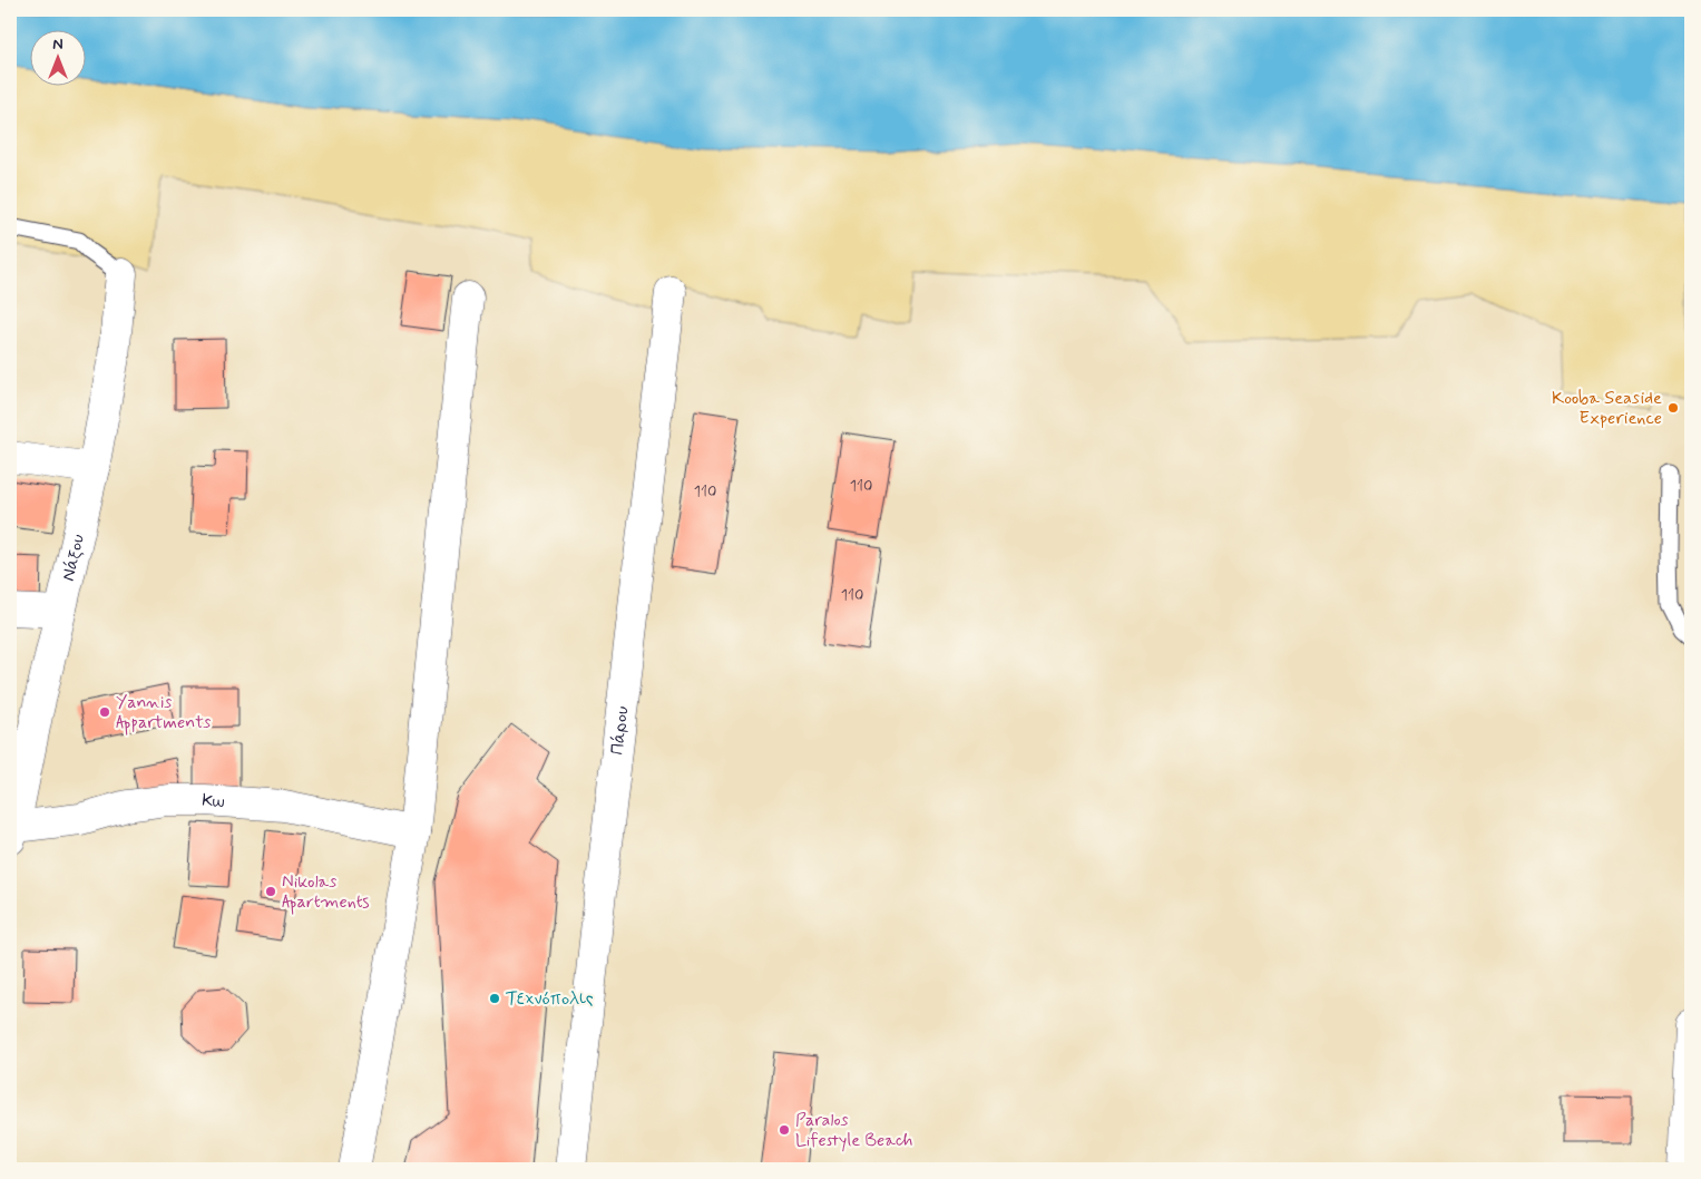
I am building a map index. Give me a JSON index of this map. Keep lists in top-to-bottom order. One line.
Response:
{"streets":{"street":["Νάξου","Πάρου","Κω"]},"crossings":[["Νάξου","Κω"]],"places":["Kooba Seaside Experience","Yannis Appartments","Nikolas Apartments","Τεχνόπολις","Paralos Lifestyle Beach"],"house_numbers":["110","110","110"],"north":"top"}
